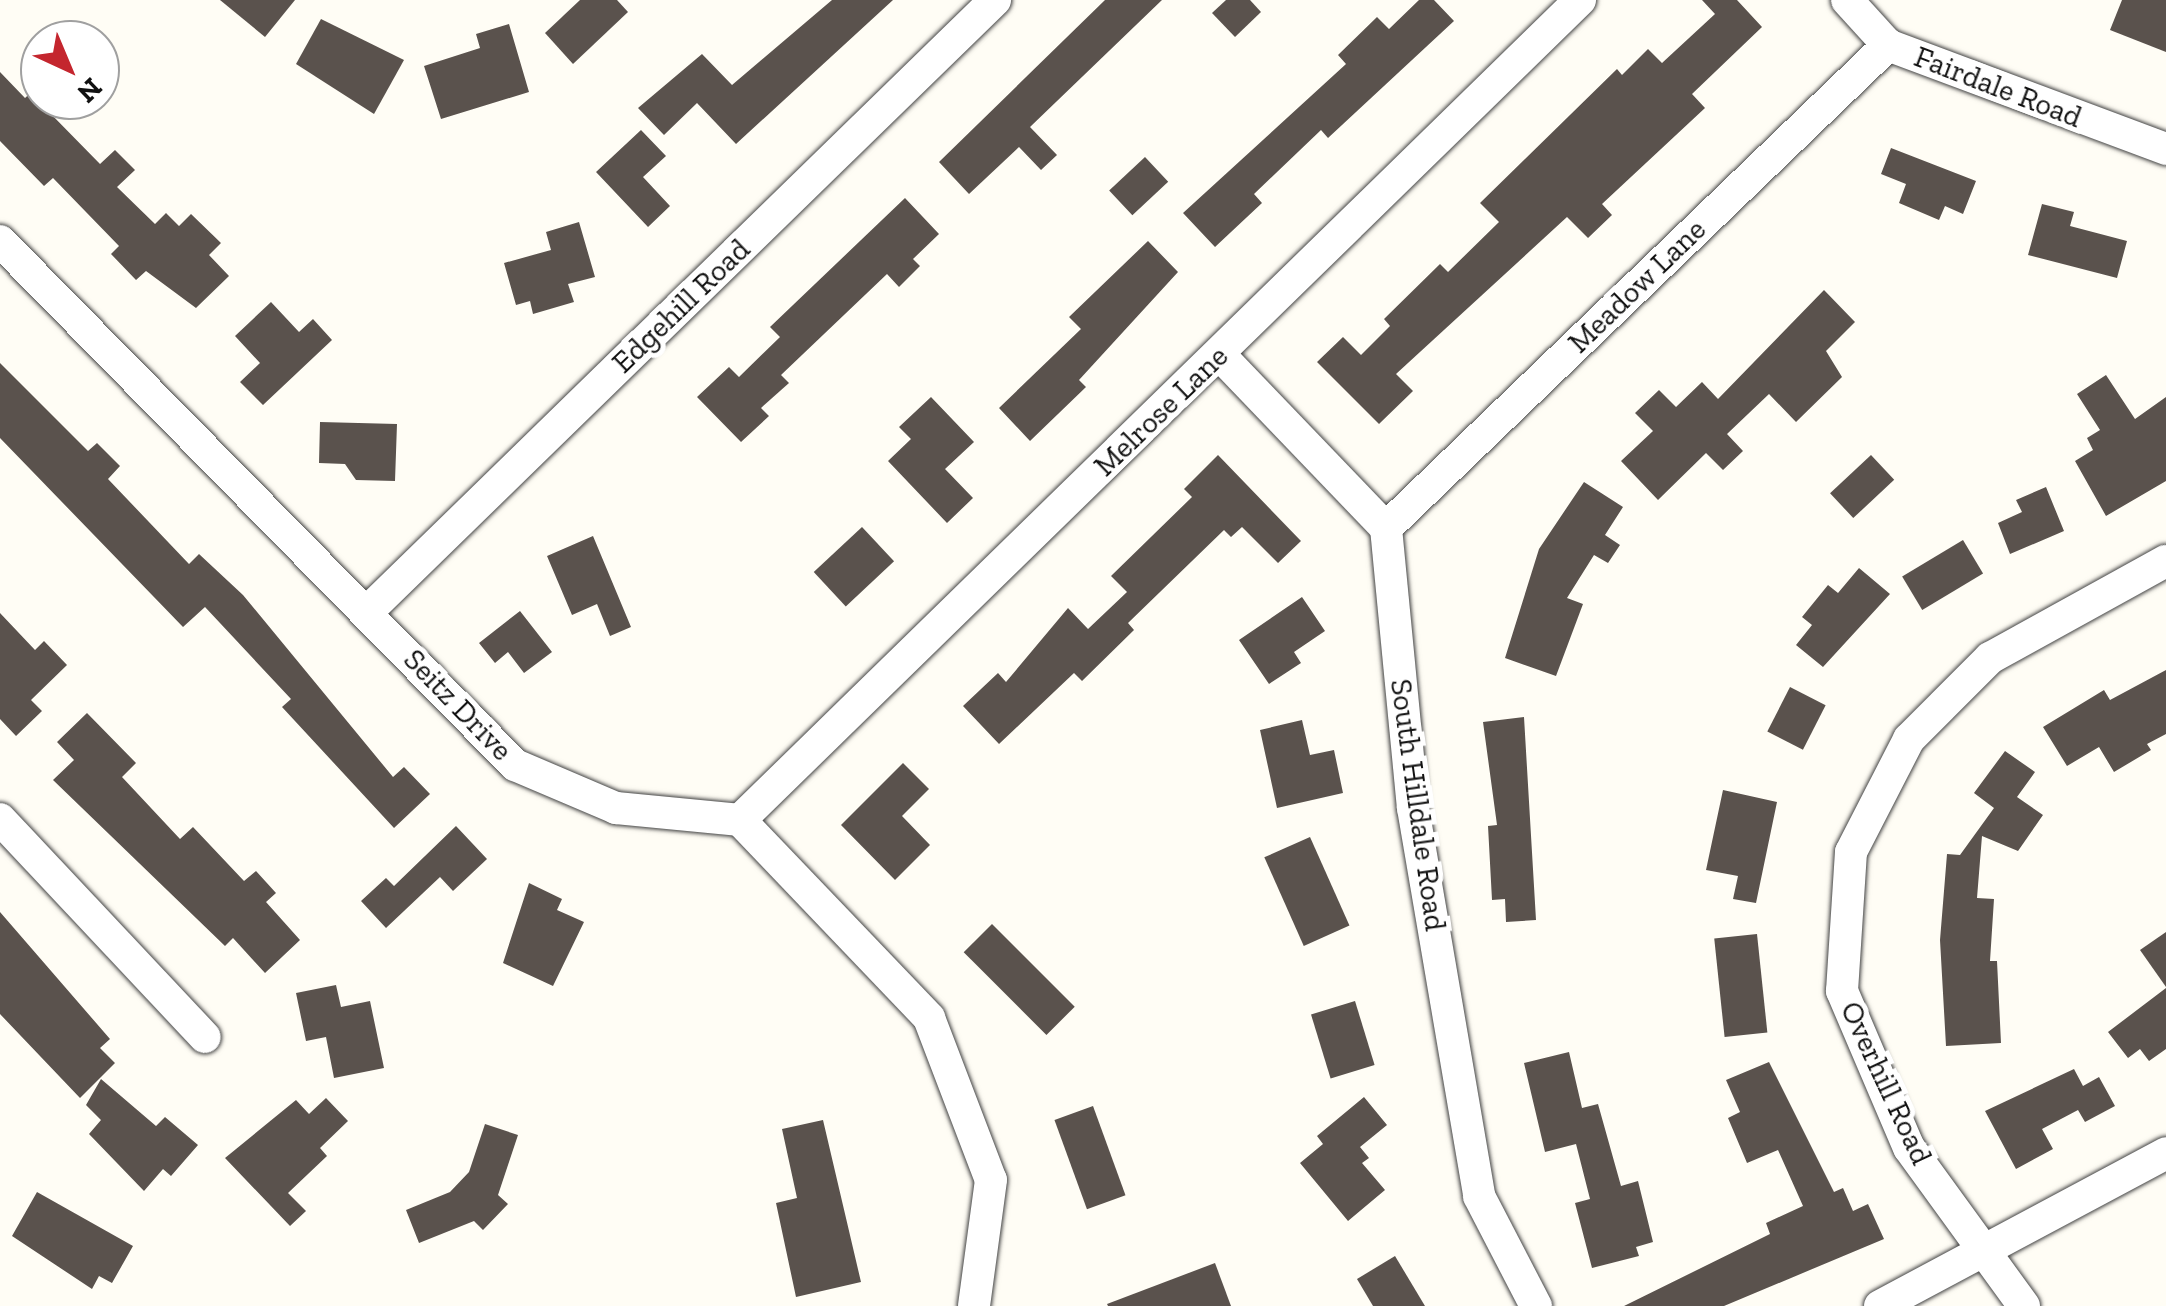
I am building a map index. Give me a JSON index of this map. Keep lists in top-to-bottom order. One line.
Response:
{"streets":{"street":["Fairdale Road","Meadow Lane","Edgehill Road","Melrose Lane","Seitz Drive","South Hilldale Road","Overhill Road"]},"crossings":[["Fairdale Road","Meadow Lane"],["Meadow Lane","South Hilldale Road"],["Edgehill Road","Seitz Drive"],["Melrose Lane","Seitz Drive"]],"north":"bottom right"}
